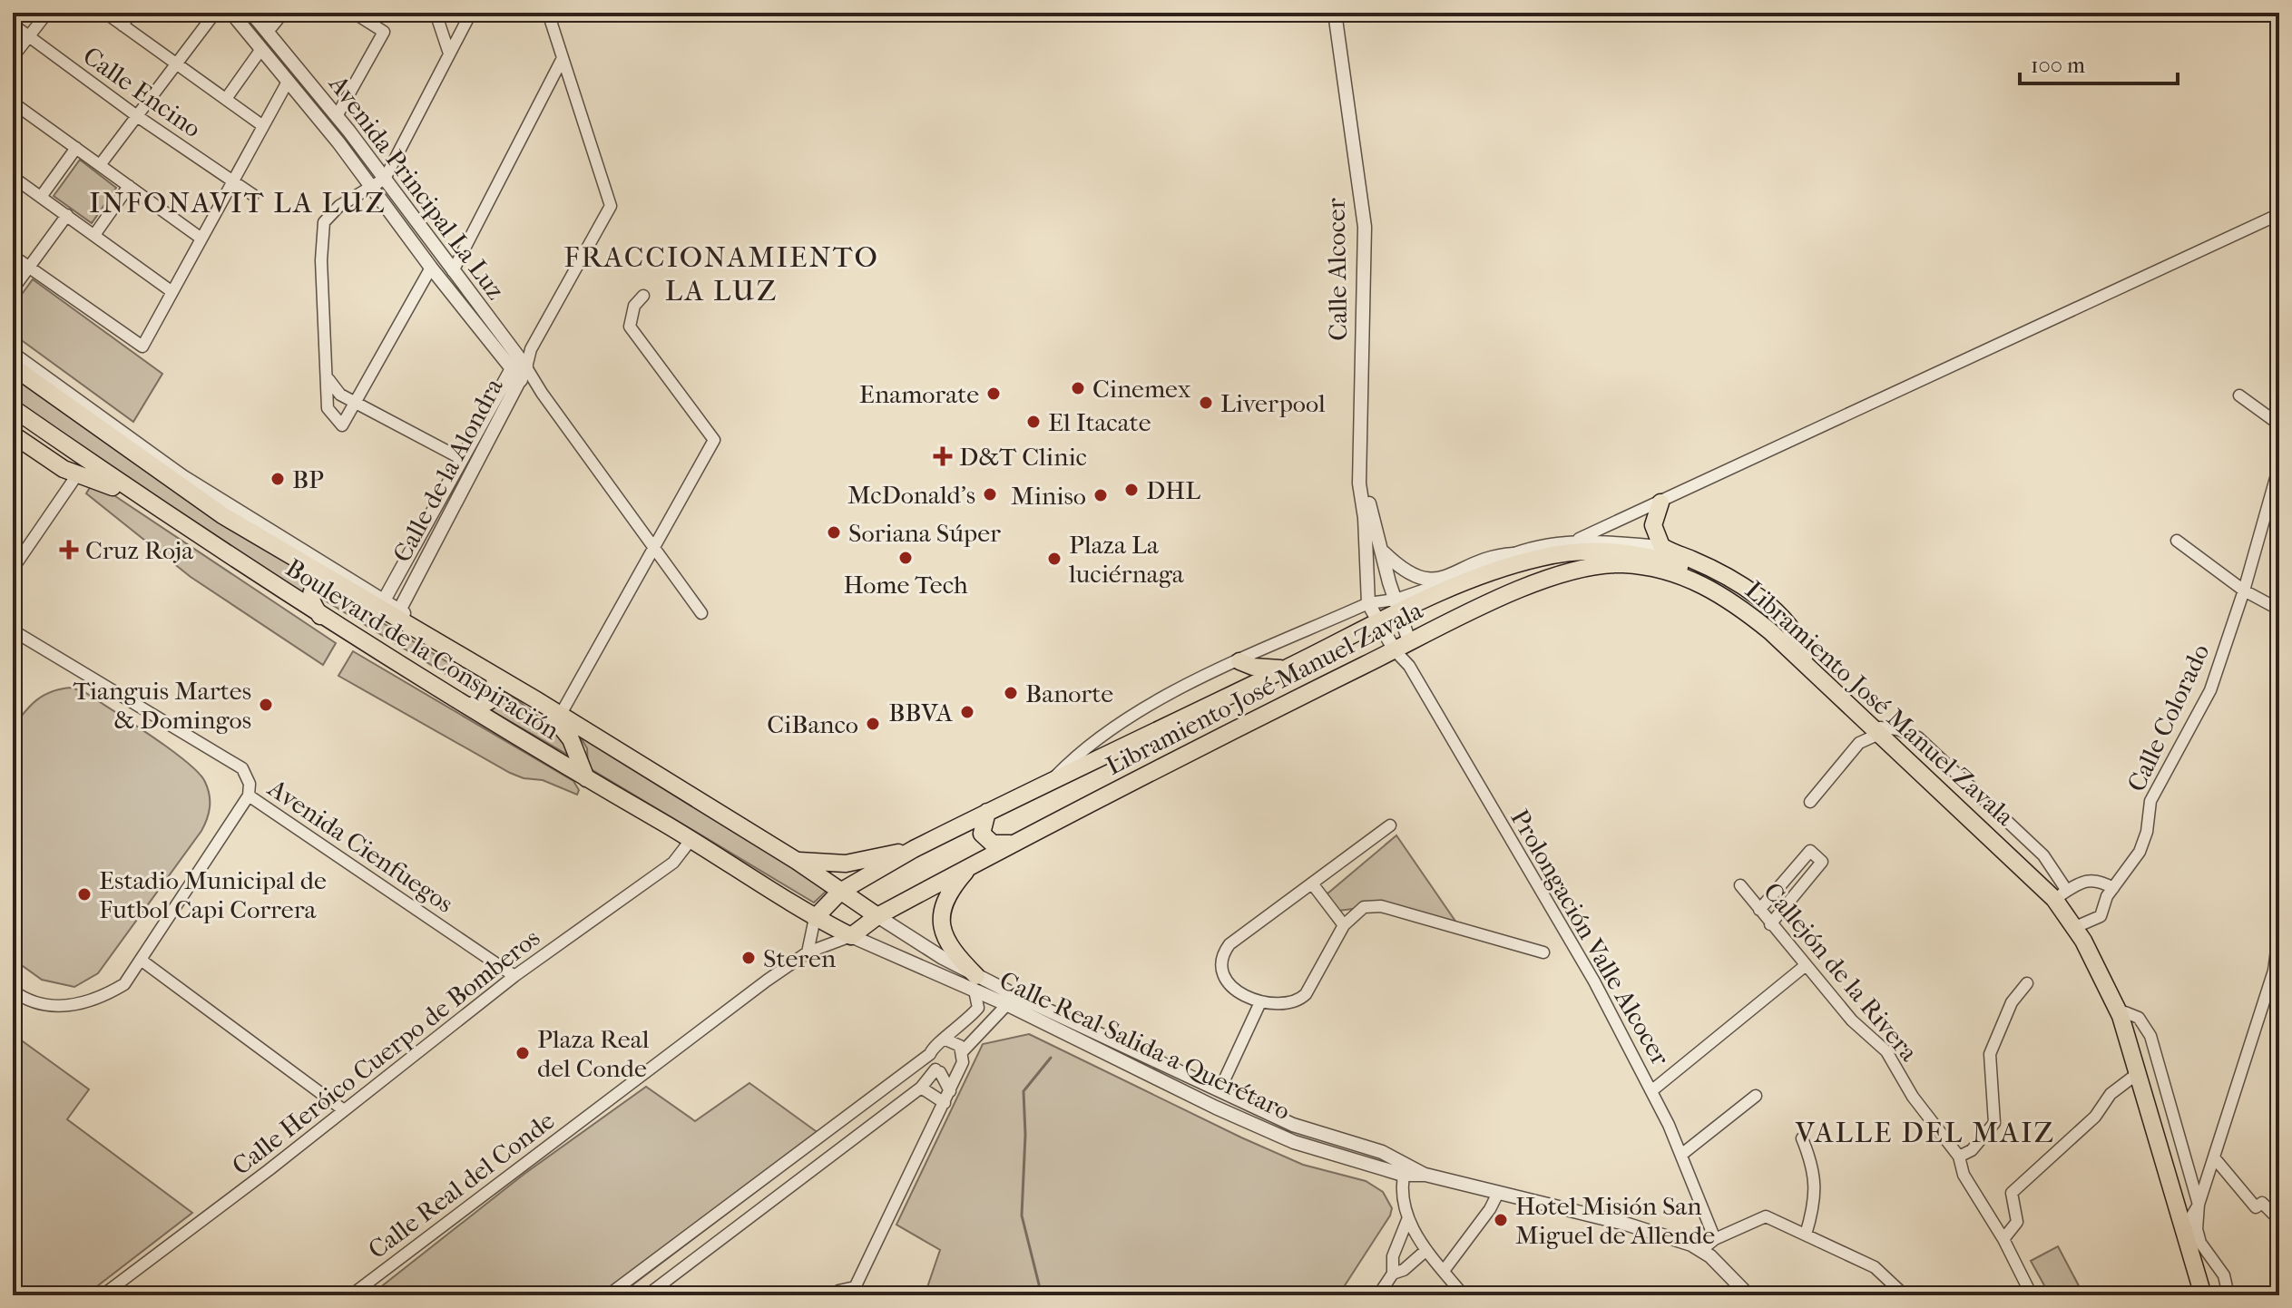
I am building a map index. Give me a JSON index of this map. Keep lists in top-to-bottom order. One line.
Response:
{"streets":{"main road":["Boulevard de la Conspiración","Libramiento José Manuel Zavala"],"street":["Calle Encino","Avenida Principal La Luz","Calle Alcocer","Calle de la Alondra","Calle Colorado","Avenida Cienfuegos","Prolongación Valle Alcocer","Callejón de la Rivera","Calle Real Salida a Querétaro","Calle Heróico Cuerpo de Bomberos","Calle Real del Conde"]},"crossings":[["Avenida Principal La Luz","Calle de la Alondra"],["Calle Alcocer","Libramiento José Manuel Zavala"],["Calle Alcocer","Prolongación Valle Alcocer"],["Boulevard de la Conspiración","Libramiento José Manuel Zavala"],["Boulevard de la Conspiración","Calle Real Salida a Querétaro"],["Boulevard de la Conspiración","Calle Heróico Cuerpo de Bomberos"],["Boulevard de la Conspiración","Calle Real del Conde"],["Libramiento José Manuel Zavala","Calle Colorado"],["Libramiento José Manuel Zavala","Prolongación Valle Alcocer"],["Libramiento José Manuel Zavala","Calle Real Salida a Querétaro"],["Libramiento José Manuel Zavala","Calle Real del Conde"],["Avenida Cienfuegos","Calle Heróico Cuerpo de Bomberos"],["Calle Real Salida a Querétaro","Calle Real del Conde"]],"districts":["INFONAVIT LA LUZ","FRACCIONAMIENTO LA LUZ","VALLE DEL MAIZ"],"places":{"other":["Cinemex","Enamorate","Liverpool","El Itacate","BP","DHL","McDonald's","Miniso","Soriana Súper","Home Tech","Plaza La luciérnaga","Banorte","Tianguis Martes & Domingos","BBVA","CiBanco","Estadio Municipal de Futbol Capi Correra","Steren","Plaza Real del Conde","Hotel Misión San Miguel de Allende"],"health":["D&T Clinic","Cruz Roja"]},"scale_bar":"100 m"}
